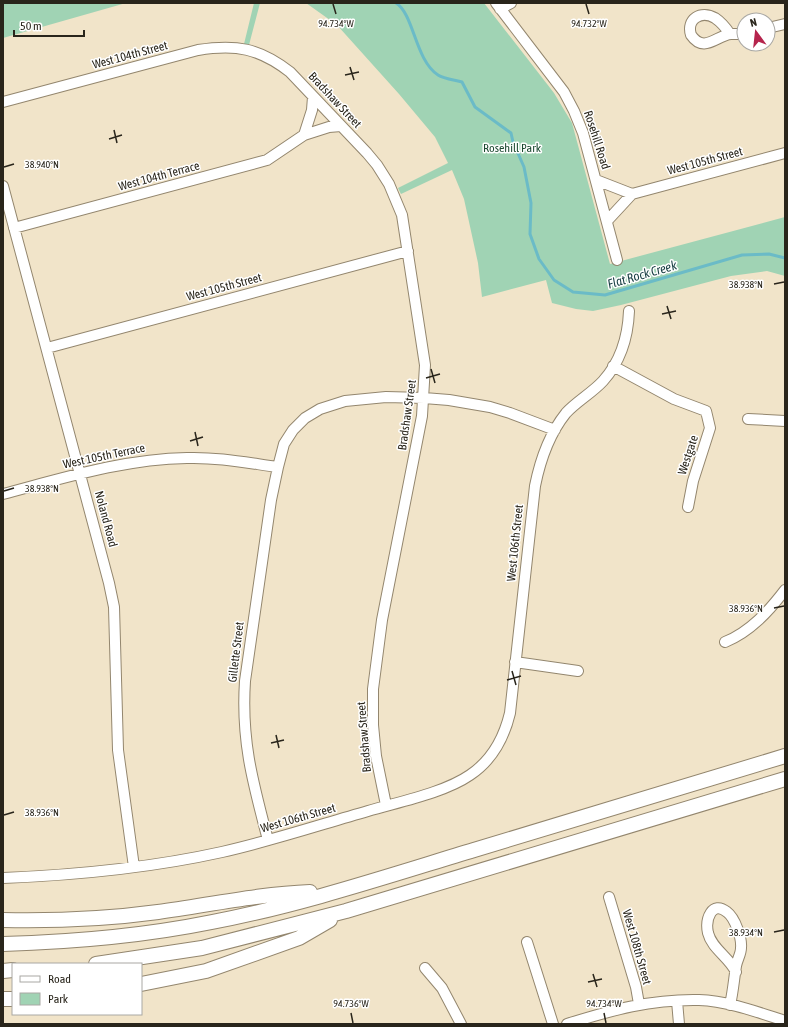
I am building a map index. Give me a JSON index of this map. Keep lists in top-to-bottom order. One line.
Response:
{"streets":{"street":["West 104th Street","Bradshaw Street","Rosehill Road","West 105th Street","West 104th Terrace","Westgate","West 105th Terrace","Noland Road","West 106th Street","Gillette Street","West 108th Street"]},"crossings":[["West 104th Street","Bradshaw Street"],["Bradshaw Street","West 105th Street"],["Bradshaw Street","West 104th Terrace"],["Bradshaw Street","West 106th Street"],["West 105th Street","Noland Road"],["West 104th Terrace","Noland Road"],["West 105th Terrace","Noland Road"],["West 105th Terrace","Gillette Street"],["Noland Road","West 106th Street"],["West 106th Street","Gillette Street"]],"water":["Flat Rock Creek"],"parks":["Rosehill Park"],"legend":["Road","Park"],"scale_bar":"50 m","north":"top","coordinates":["94.734°W","94.732°W","38.940°N","38.938°N","38.936°N","38.934°N","94.736°W"]}
